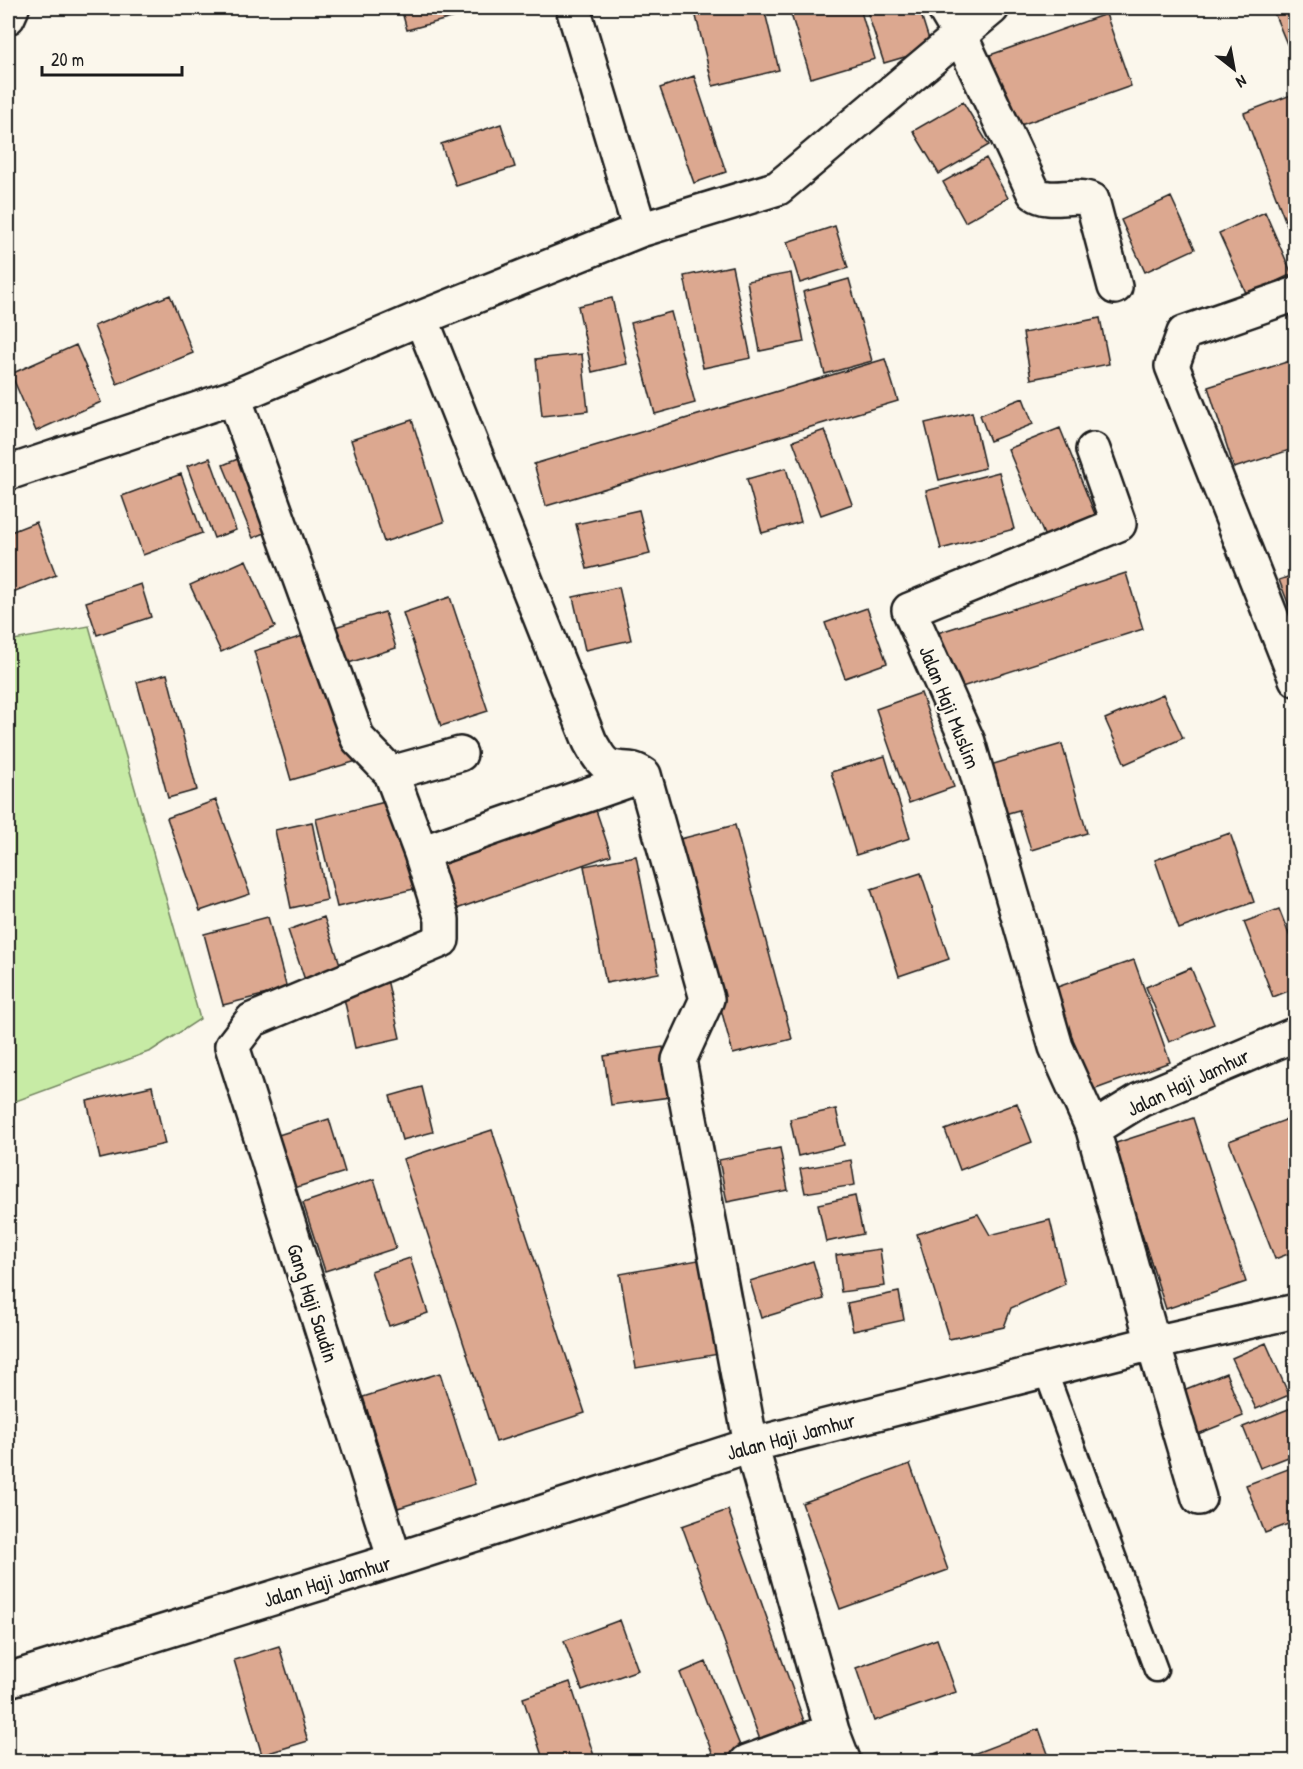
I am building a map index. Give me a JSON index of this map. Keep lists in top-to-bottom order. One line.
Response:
{"streets":{"main road":["Jalan Haji Muslim","Jalan Haji Jamhur","Gang Haji Saudin"]},"crossings":[["Jalan Haji Muslim","Jalan Haji Jamhur"],["Jalan Haji Jamhur","Gang Haji Saudin"]],"scale_bar":"20 m","north":"bottom right"}
